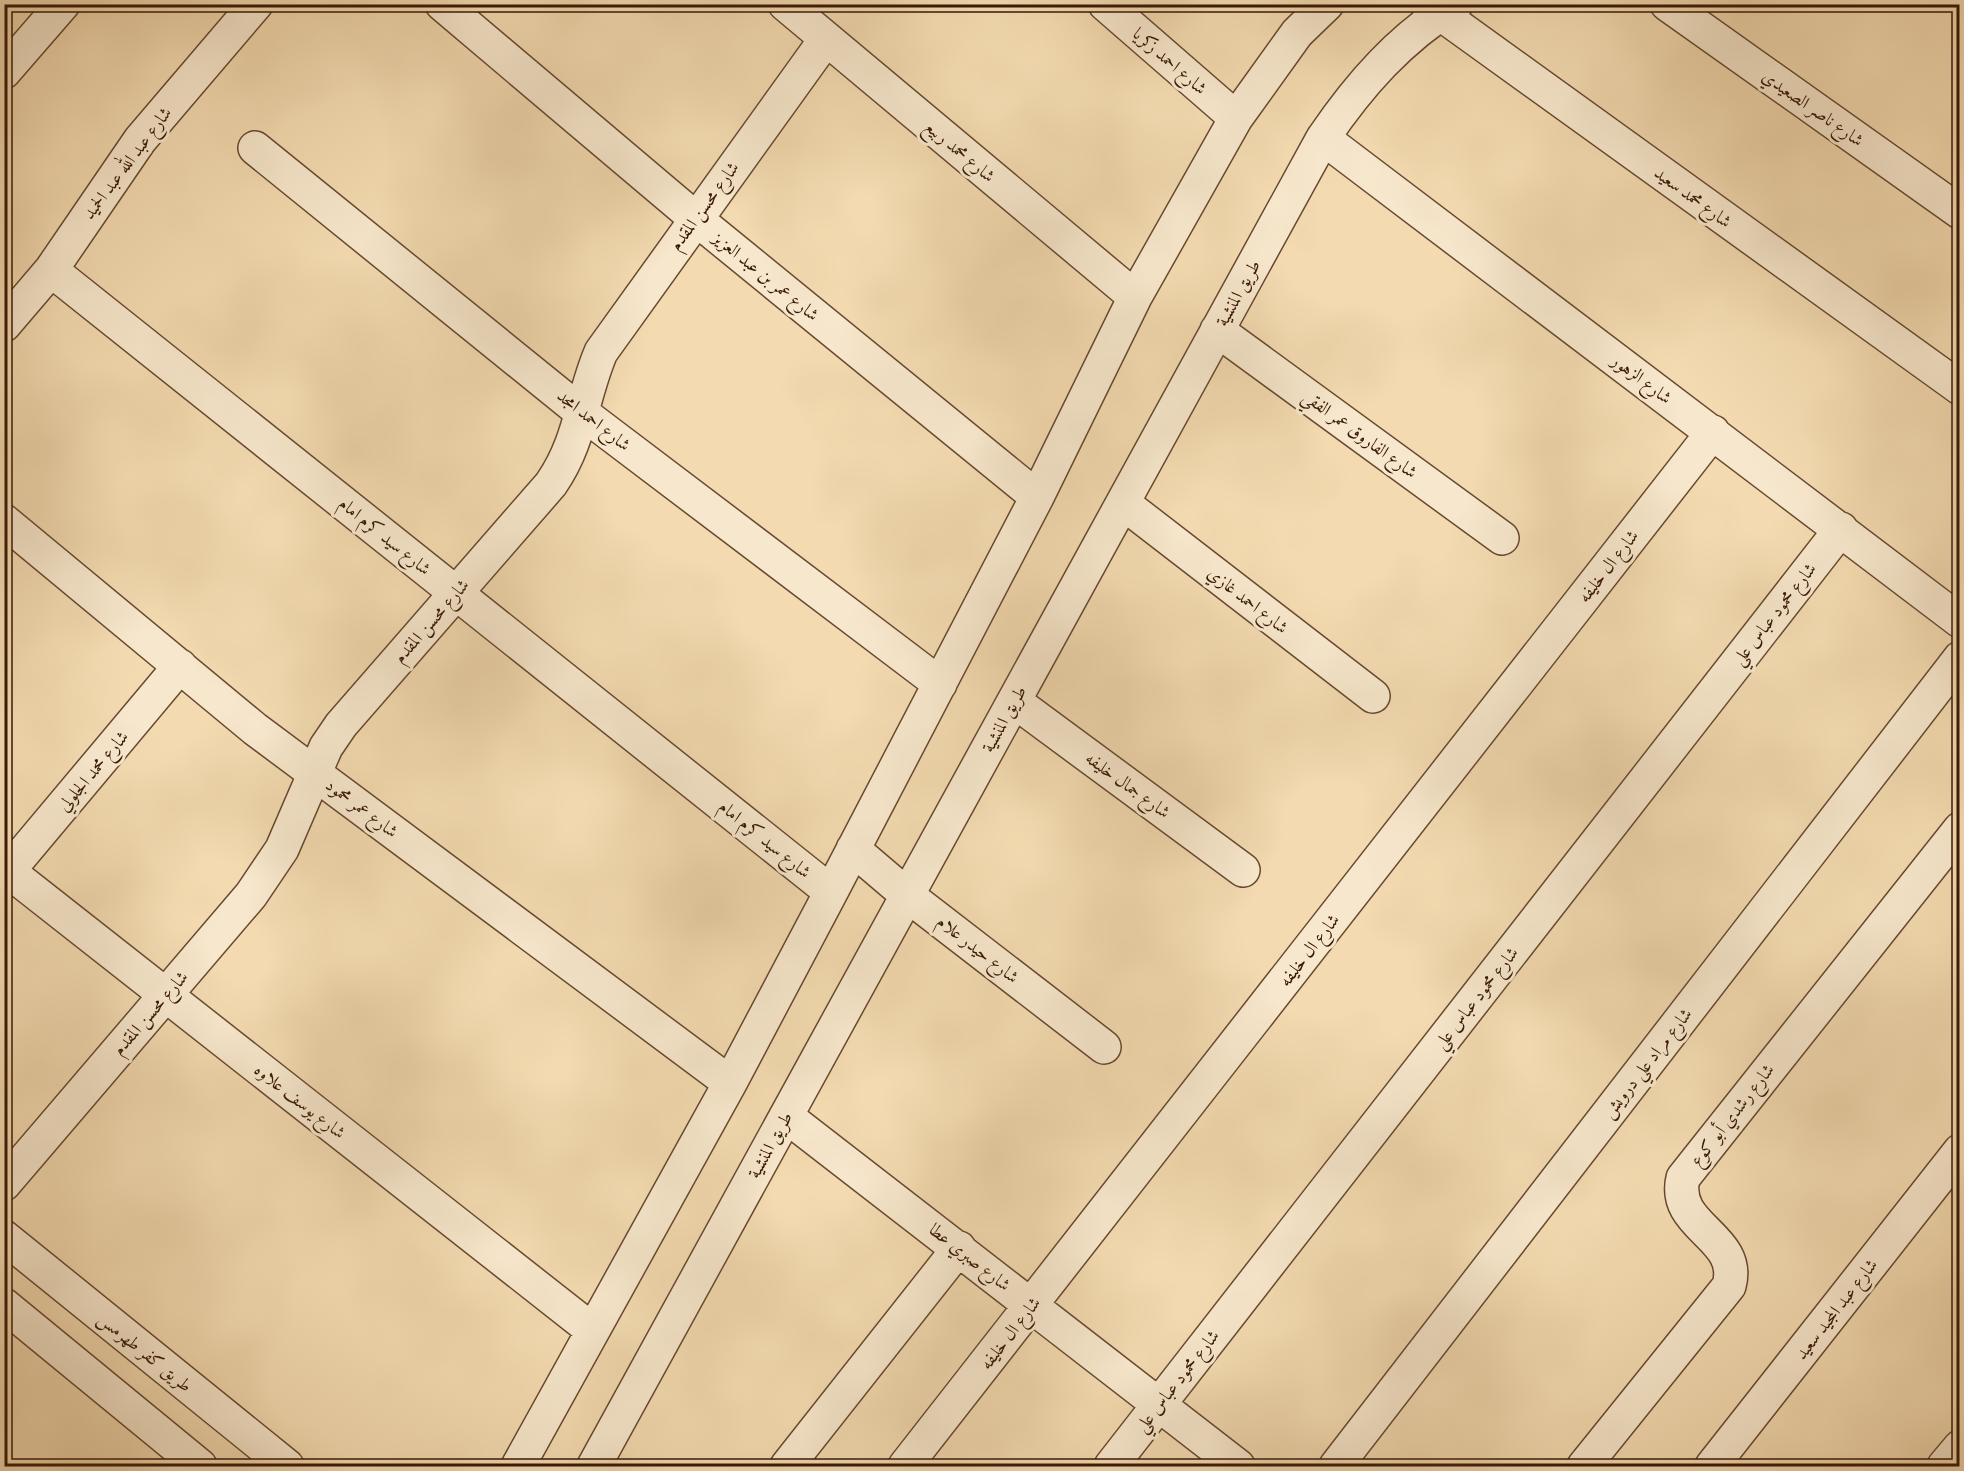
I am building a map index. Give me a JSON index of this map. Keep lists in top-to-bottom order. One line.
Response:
{"streets":{"street":["شارع احمد زكريا","شارع ناصر الصعيدي","شارع محمد ربيع","شارع عبد الله عبد الحميد","شارع محمد سعيد","شارع محسن المقدم","شارع عمر بن عبد العزيز","طريق المنشية","شارع الزهور","شارع احمد امجد","شارع الفاروق عمر الفقي","شارع سيد كرم امام","شارع ال خليفه","شارع احمد غازي","شارع محمود عباس علي","شارع محمد الجلولي","شارع جمال خليفه","شارع عمر محمود","شارع حيدر علام","شارع مراد علي درويش","شارع يوسف علاوه","شارع رشدي أبو كوع","شارع صبري عطا","شارع عبد المجيد سعيد","طريق كفر طهرمس"]},"crossings":[["شارع محمد ربيع","شارع محسن المقدم"],["شارع عبد الله عبد الحميد","شارع سيد كرم امام"],["شارع محمد سعيد","طريق المنشية"],["شارع محسن المقدم","شارع عمر بن عبد العزيز"],["شارع محسن المقدم","شارع احمد امجد"],["شارع محسن المقدم","شارع سيد كرم امام"],["شارع محسن المقدم","شارع عمر محمود"],["شارع محسن المقدم","شارع يوسف علاوه"],["طريق المنشية","شارع الزهور"],["طريق المنشية","شارع الفاروق عمر الفقي"],["طريق المنشية","شارع احمد غازي"],["طريق المنشية","شارع جمال خليفه"],["طريق المنشية","شارع حيدر علام"],["طريق المنشية","شارع صبري عطا"],["شارع الزهور","شارع ال خليفه"],["شارع الزهور","شارع محمود عباس علي"],["شارع ال خليفه","شارع صبري عطا"],["شارع محمود عباس علي","شارع صبري عطا"],["شارع محمد الجلولي","شارع عمر محمود"],["شارع محمد الجلولي","شارع يوسف علاوه"]]}
